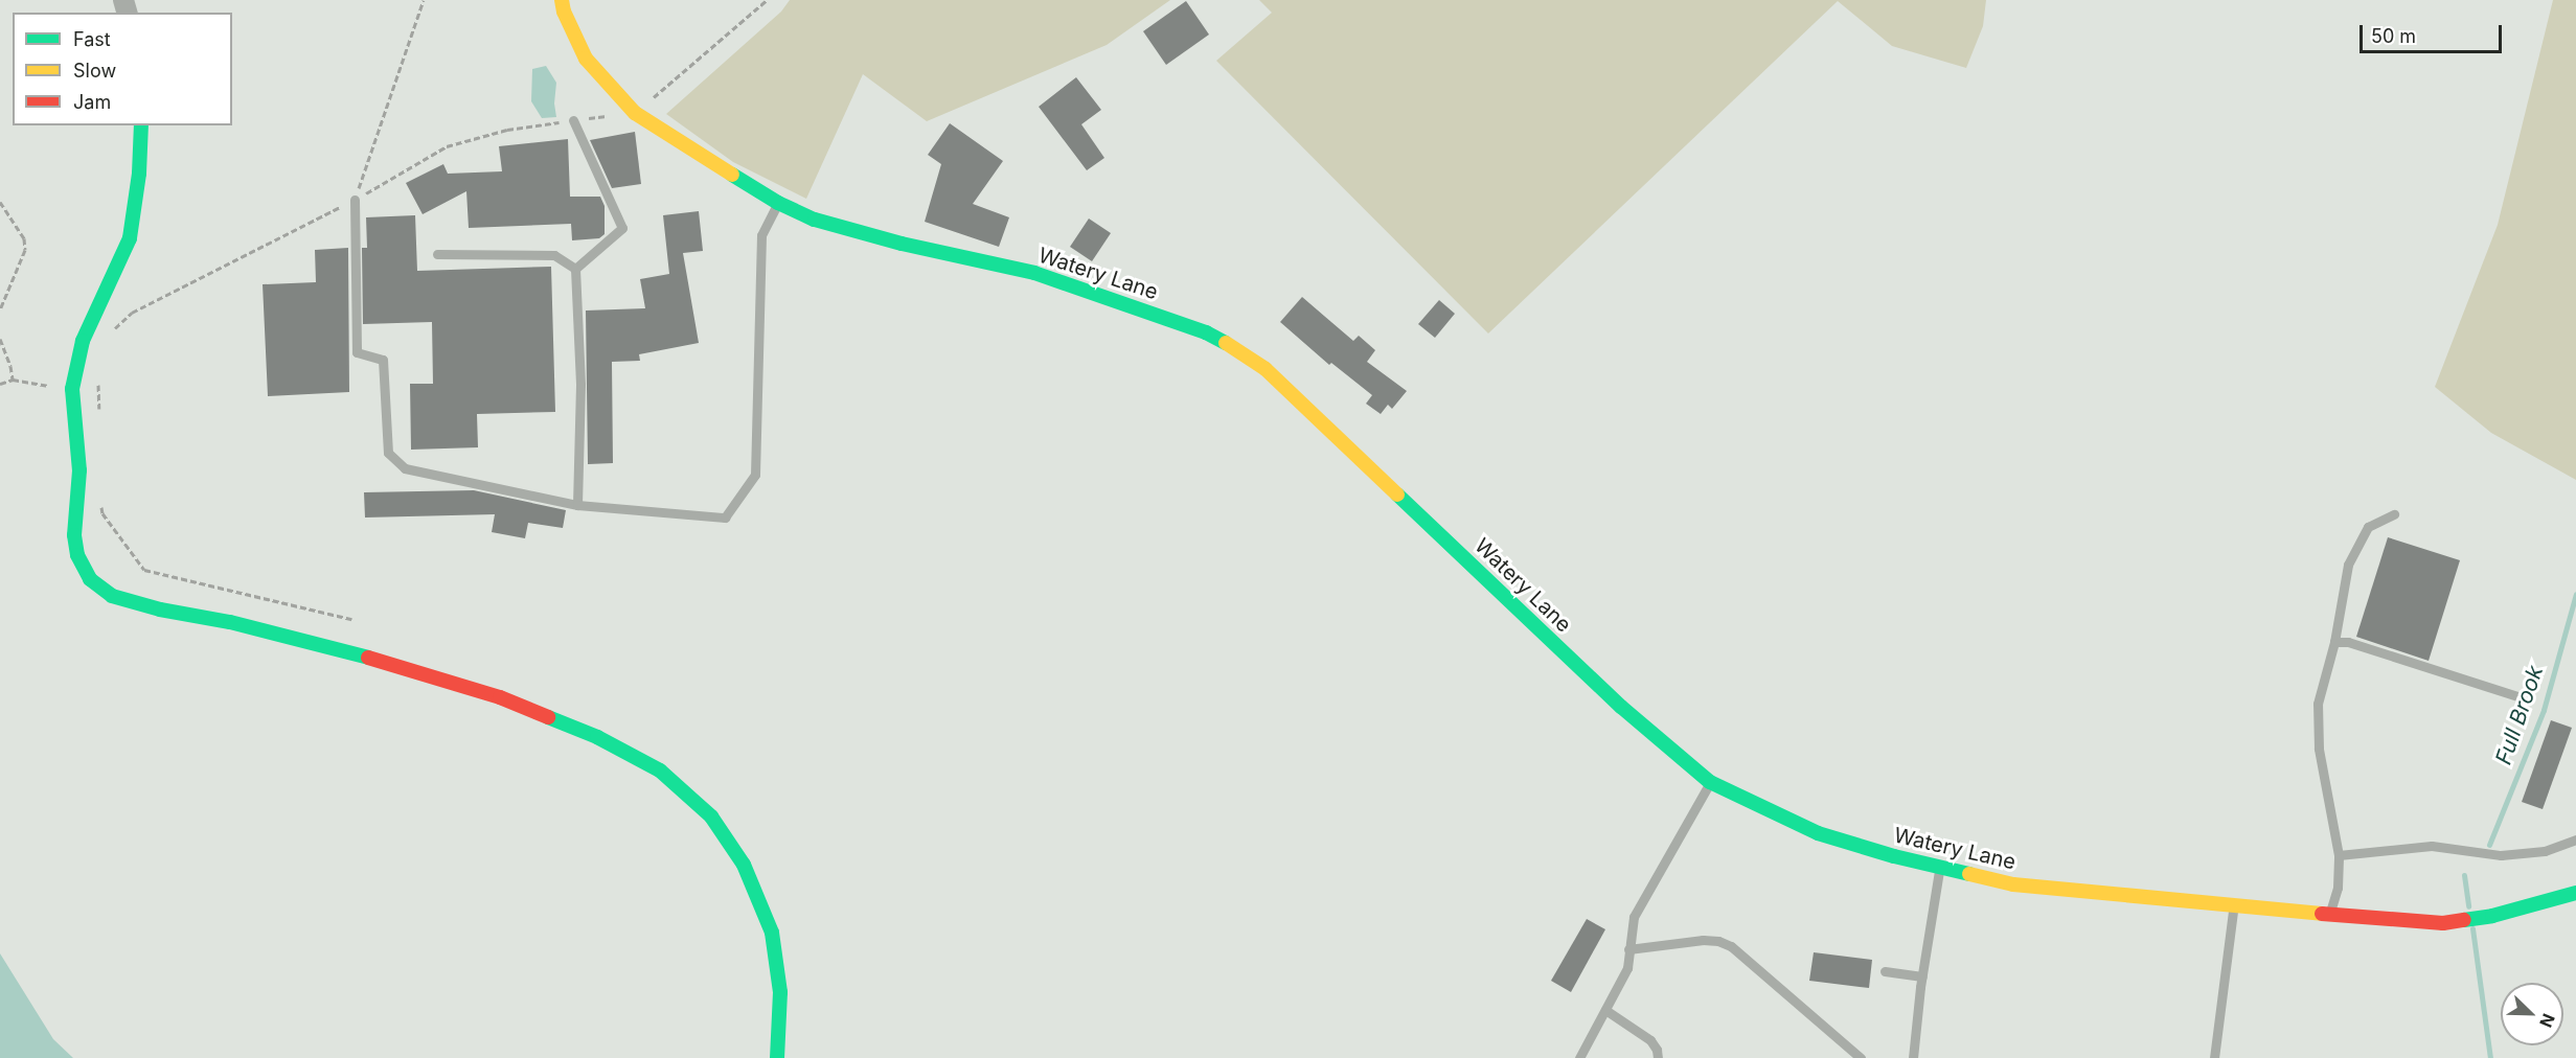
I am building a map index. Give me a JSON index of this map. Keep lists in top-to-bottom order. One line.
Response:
{"streets":{"street":["Watery Lane"]},"water":["Full Brook"],"legend":["Fast","Slow","Jam"],"scale_bar":"50 m","north":"bottom right"}
